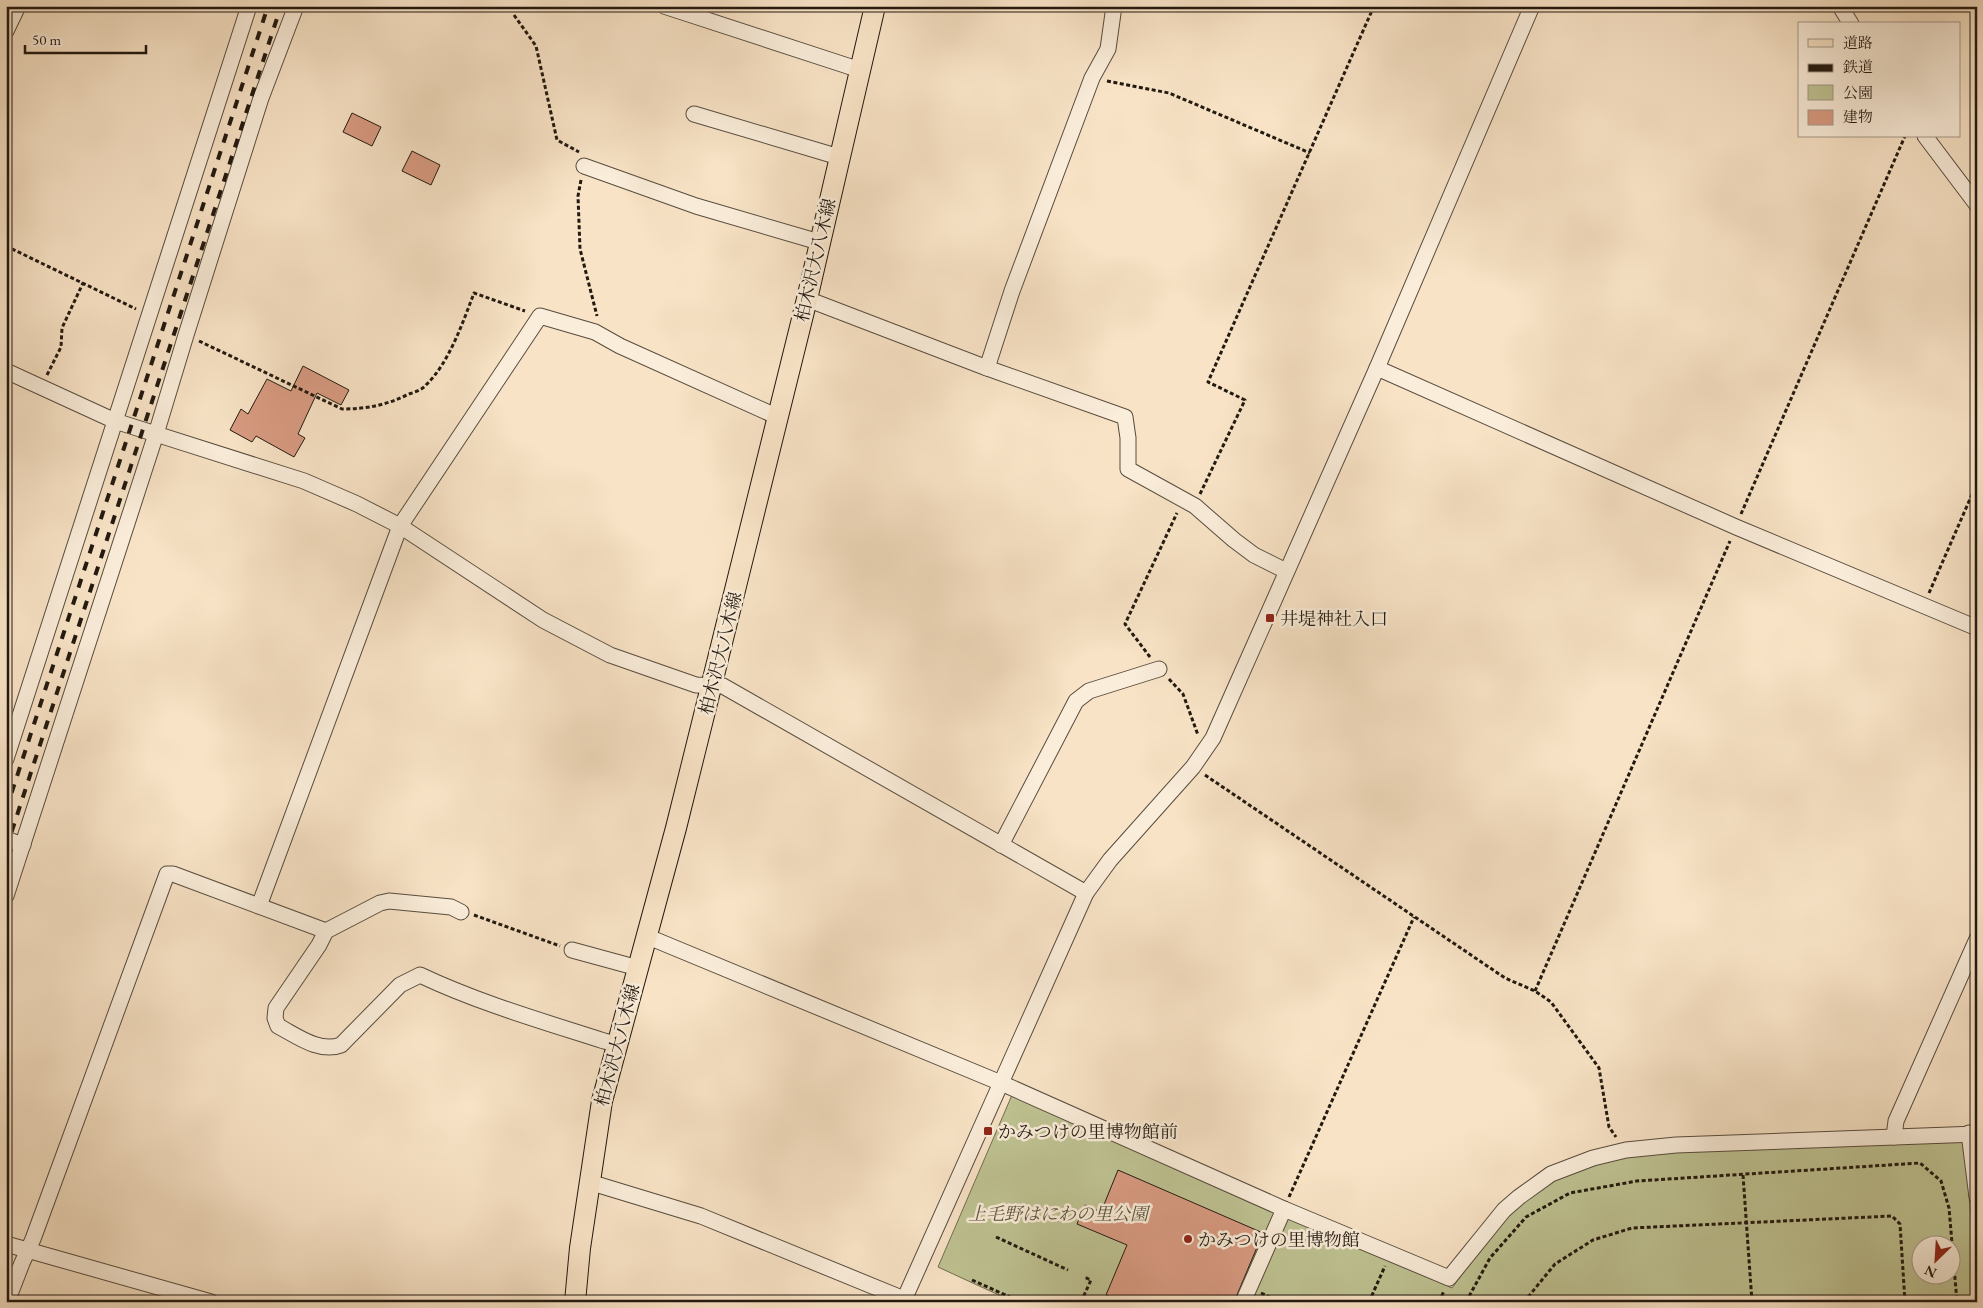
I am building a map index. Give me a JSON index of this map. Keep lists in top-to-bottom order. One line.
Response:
{"streets":{"main road":["柏木沢大八木線"]},"parks":["上毛野はにわの里公園"],"places":{"transit":["井堤神社入口","かみつけの里博物館前"],"other":["かみつけの里博物館"]},"legend":["道路","鉄道","公園","建物"],"scale_bar":"50 m","north":"bottom left"}
